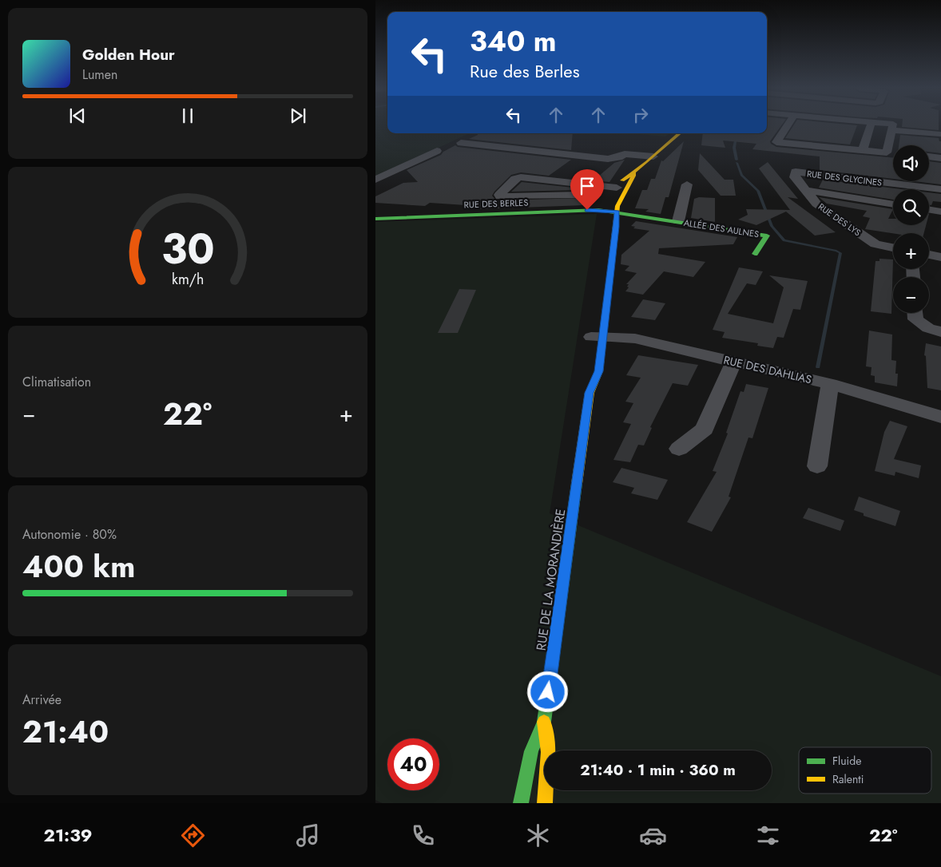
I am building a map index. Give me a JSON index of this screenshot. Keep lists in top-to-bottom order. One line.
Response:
{"streets":{"street":["RUE DES GLYCINES","RUE DES BERLES","RUE DES LYS","ALLÉE DES AULNES","RUE DES DAHLIAS","RUE DE LA MORANDIÈRE"]},"crossings":[["RUE DES GLYCINES","RUE DES LYS"],["RUE DES BERLES","ALLÉE DES AULNES"],["RUE DES BERLES","RUE DE LA MORANDIÈRE"],["ALLÉE DES AULNES","RUE DE LA MORANDIÈRE"],["RUE DES DAHLIAS","RUE DE LA MORANDIÈRE"]],"legend":["Fluide","Ralenti"],"page":{"turn":["340 m","Rue des Berles"],"song":["Golden Hour","Lumen"],"map_buttons":["+","−"],"tile":["Climatisation",["Autonomie · 80%","400 km"],["Arrivée","21:40"]],"heat":["−","22°","+"],"limit":"40","trip":"21:40 · 1 min · 360 m","tabs":["21:39","22°"],"gauge":["30","km/h"]}}
